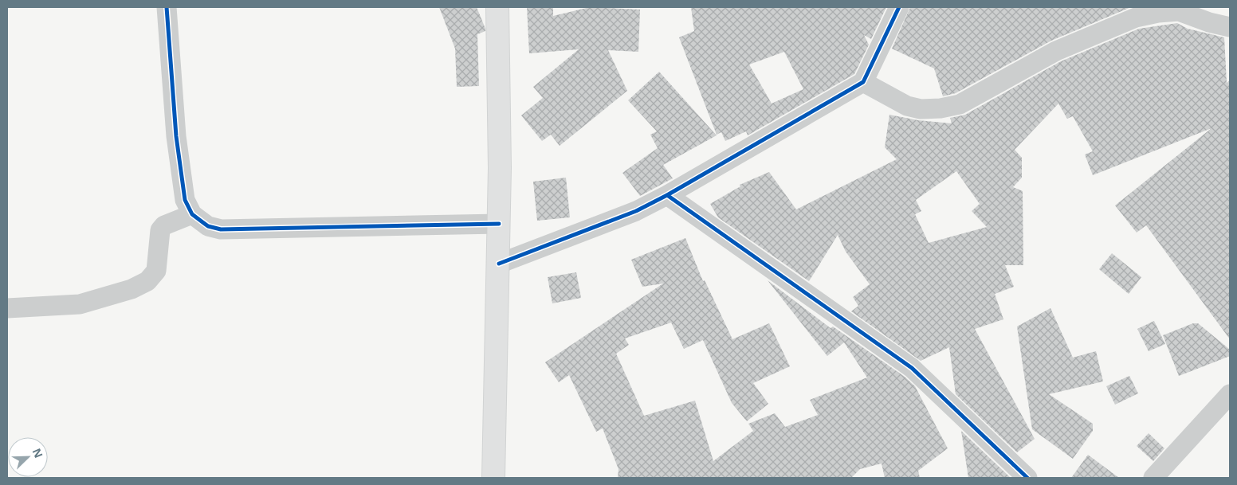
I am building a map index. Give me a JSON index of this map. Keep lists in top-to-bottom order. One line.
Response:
{"north":"top right"}
